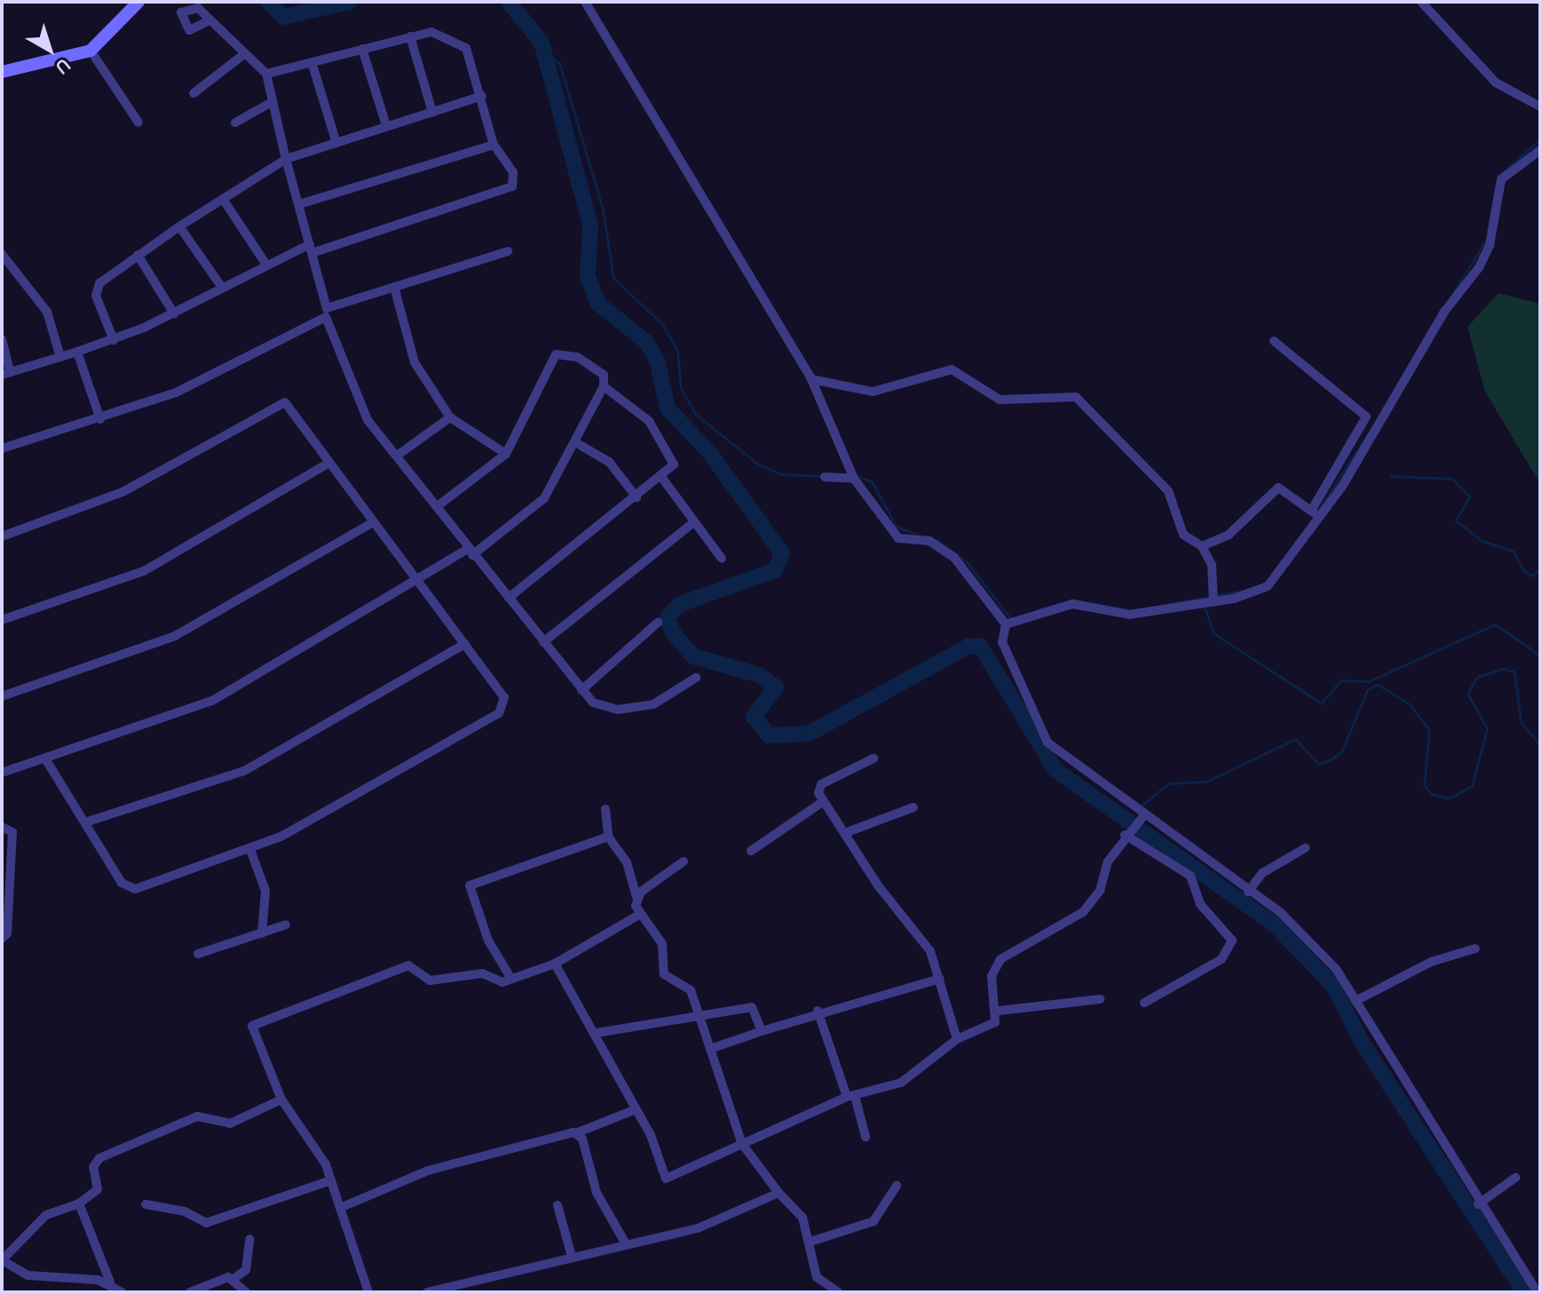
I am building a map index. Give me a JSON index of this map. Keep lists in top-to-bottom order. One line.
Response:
{"north":"bottom right"}
